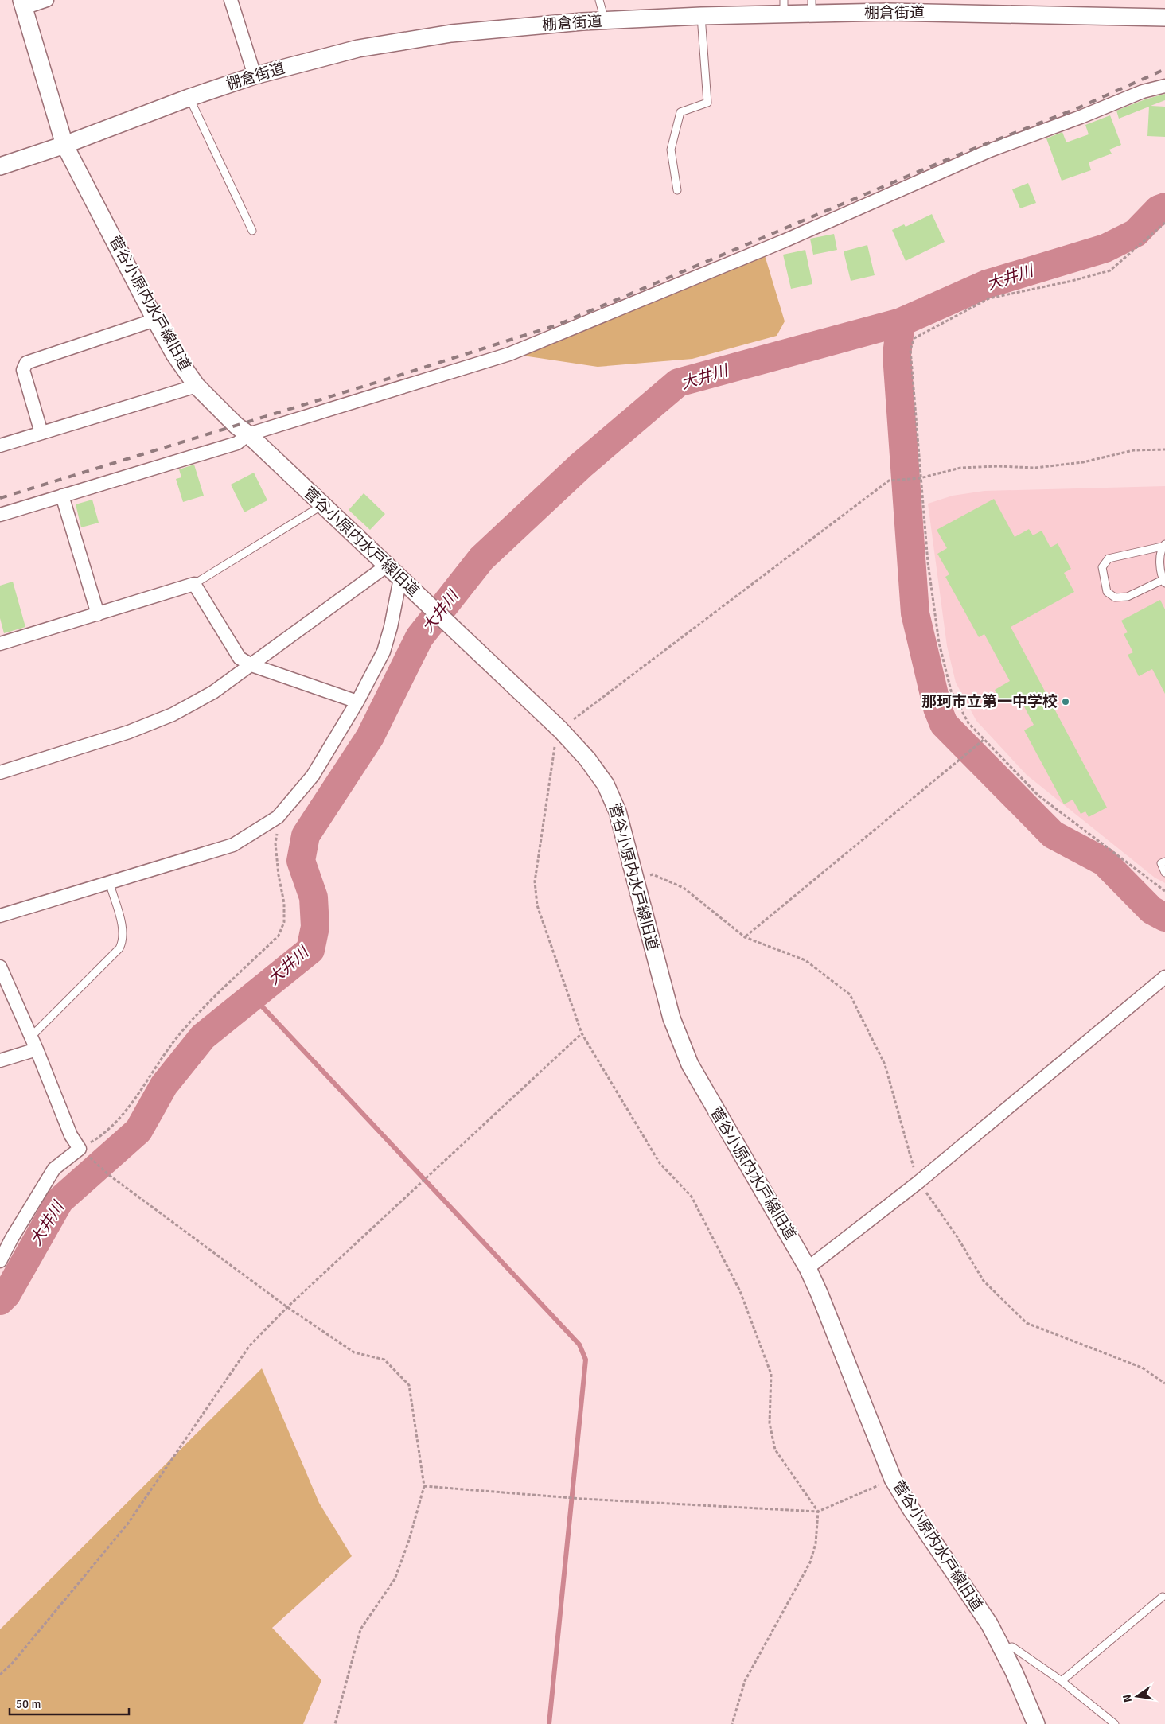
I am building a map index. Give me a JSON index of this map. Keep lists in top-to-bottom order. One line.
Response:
{"streets":{"street":["棚倉街道","菅谷小原内水戸線旧道"]},"crossings":[["棚倉街道","菅谷小原内水戸線旧道"]],"water":["大井川"],"places":["那珂市立第一中学校"],"scale_bar":"50 m","north":"left"}
